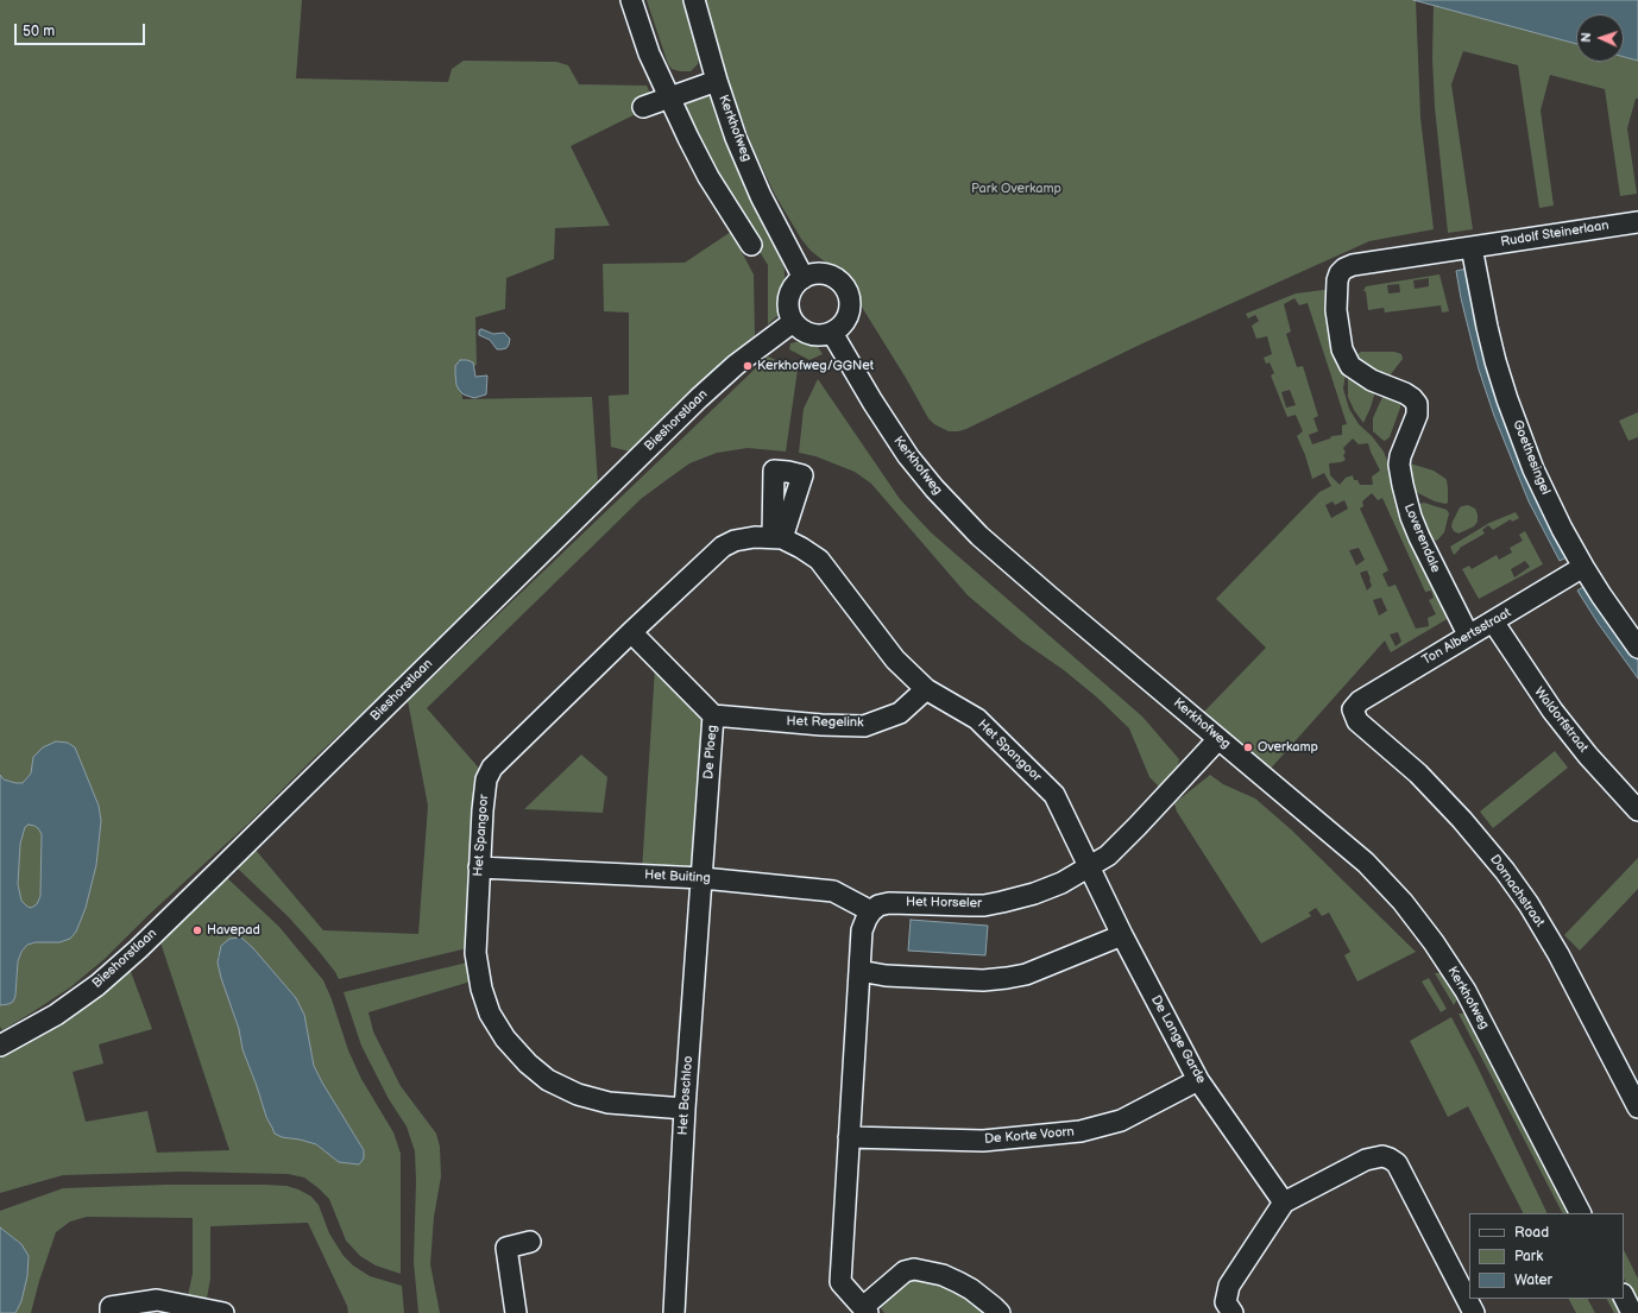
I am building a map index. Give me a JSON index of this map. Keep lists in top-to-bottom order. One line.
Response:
{"streets":{"street":["Kerkhofweg","Rudolf Steinerlaan","Bieshorstlaan","Goethesingel","Loverendale","Ton Albertsstraat","Waldorfstraat","Het Regelink","Het Spangoor","De Ploeg","Het Buiting","Dornachstraat","Het Horseler","De Lange Garde","Het Boschloo","De Korte Voorn"]},"crossings":[["Kerkhofweg","Bieshorstlaan"],["Kerkhofweg","Het Horseler"],["Rudolf Steinerlaan","Goethesingel"],["Rudolf Steinerlaan","Loverendale"],["Goethesingel","Loverendale"],["Goethesingel","Ton Albertsstraat"],["Loverendale","Ton Albertsstraat"],["Ton Albertsstraat","Waldorfstraat"],["Ton Albertsstraat","Dornachstraat"],["Het Regelink","Het Spangoor"],["Het Regelink","De Ploeg"],["Het Spangoor","De Ploeg"],["Het Spangoor","Het Buiting"],["Het Spangoor","Het Horseler"],["Het Spangoor","De Lange Garde"],["Het Spangoor","Het Boschloo"],["De Ploeg","Het Buiting"],["De Ploeg","Het Boschloo"],["Het Buiting","Het Horseler"],["Het Buiting","Het Boschloo"],["Het Horseler","De Lange Garde"],["De Lange Garde","De Korte Voorn"]],"parks":["Park Overkamp"],"places":["Kerkhofweg/GGNet","Overkamp","Havepad"],"legend":["Road","Park","Water"],"scale_bar":"50 m","north":"left"}
